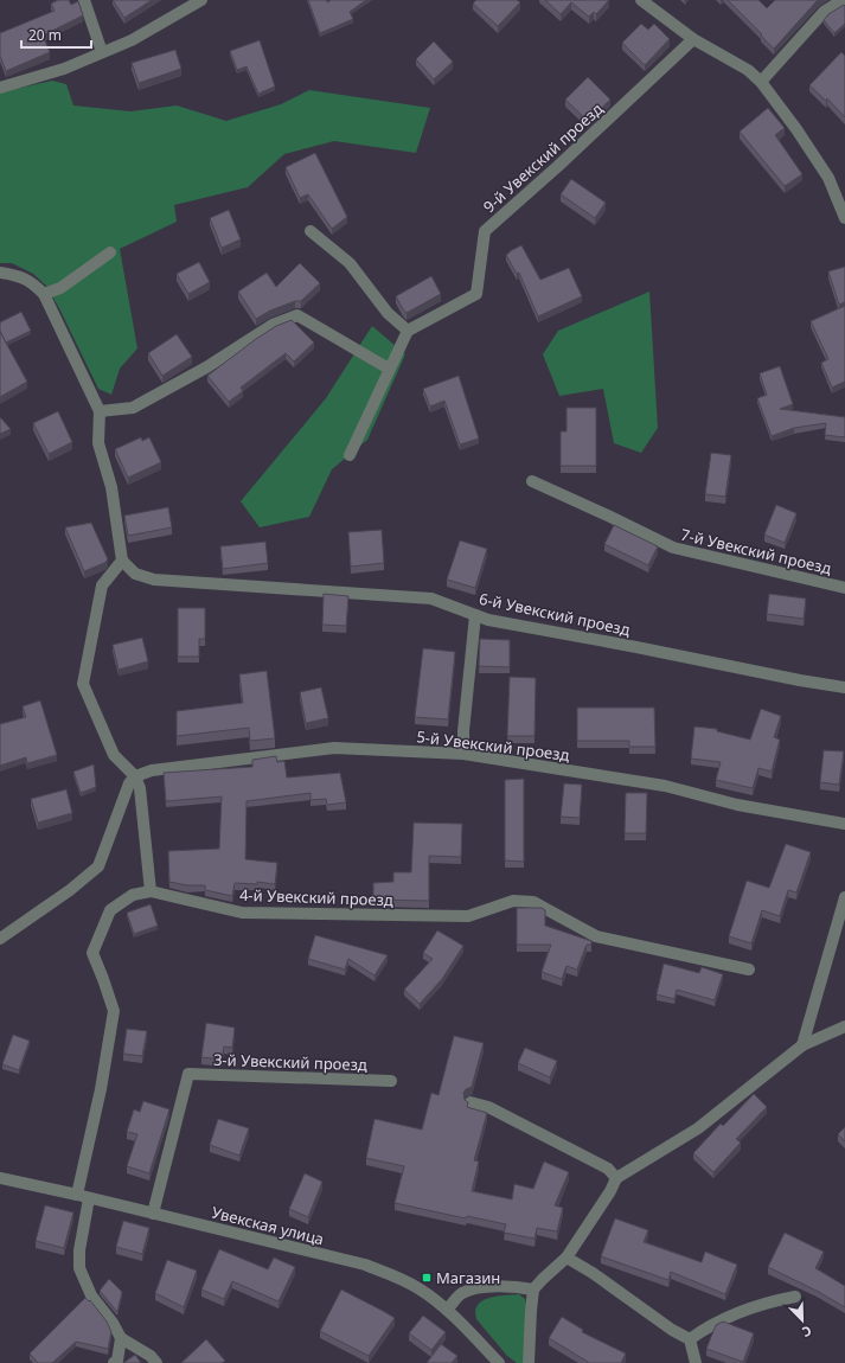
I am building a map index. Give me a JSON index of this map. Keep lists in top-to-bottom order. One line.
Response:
{"streets":{"street":["9-й Увекский проезд","7-й Увекский проезд","6-й Увекский проезд","5-й Увекский проезд","4-й Увекский проезд","3-й Увекский проезд","Увекская улица"]},"crossings":[["3-й Увекский проезд","Увекская улица"]],"places":{"transit":["Магазин"]},"scale_bar":"20 m","north":"bottom right"}
